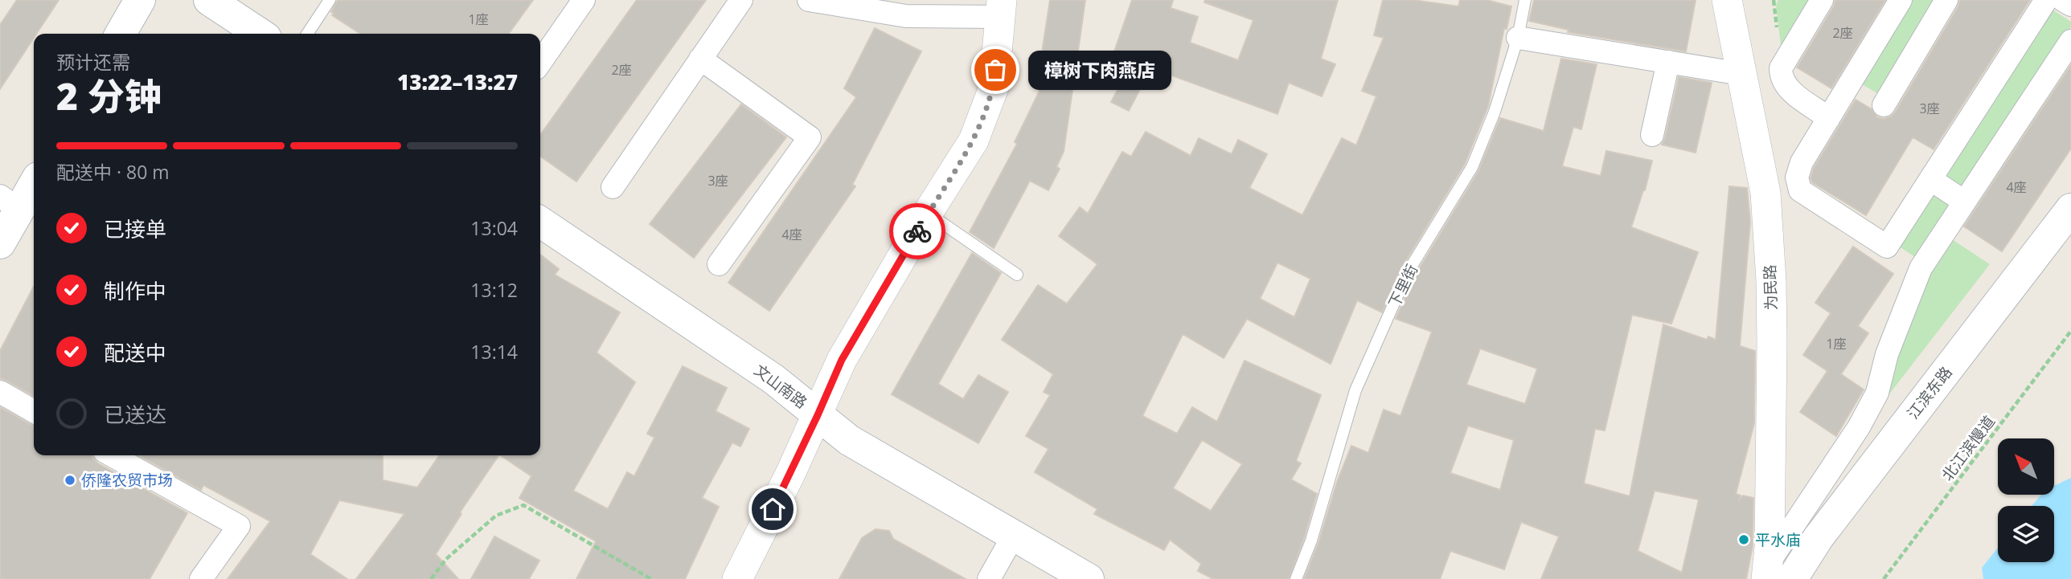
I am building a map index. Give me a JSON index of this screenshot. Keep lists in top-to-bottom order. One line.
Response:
{"streets":{"main road":["文山南路","江滨东路"],"street":["为民路"],"lane":["下里街"],"path":["北江滨慢道"]},"crossings":[["为民路","江滨东路"]],"places":["樟树下肉燕店","侨隆农贸市场","平水庙"],"house_numbers":["1座","2座","2座","3座","3座","4座","4座","1座"],"north":"top left","page":{"heading":["2 分钟","预计还需","13:22–13:27"],"bubble":"樟树下肉燕店","bar":"配送中 · 80 m","list":[["已接单","13:04"],["制作中","13:12"],["配送中","13:14"],"已送达"]}}
